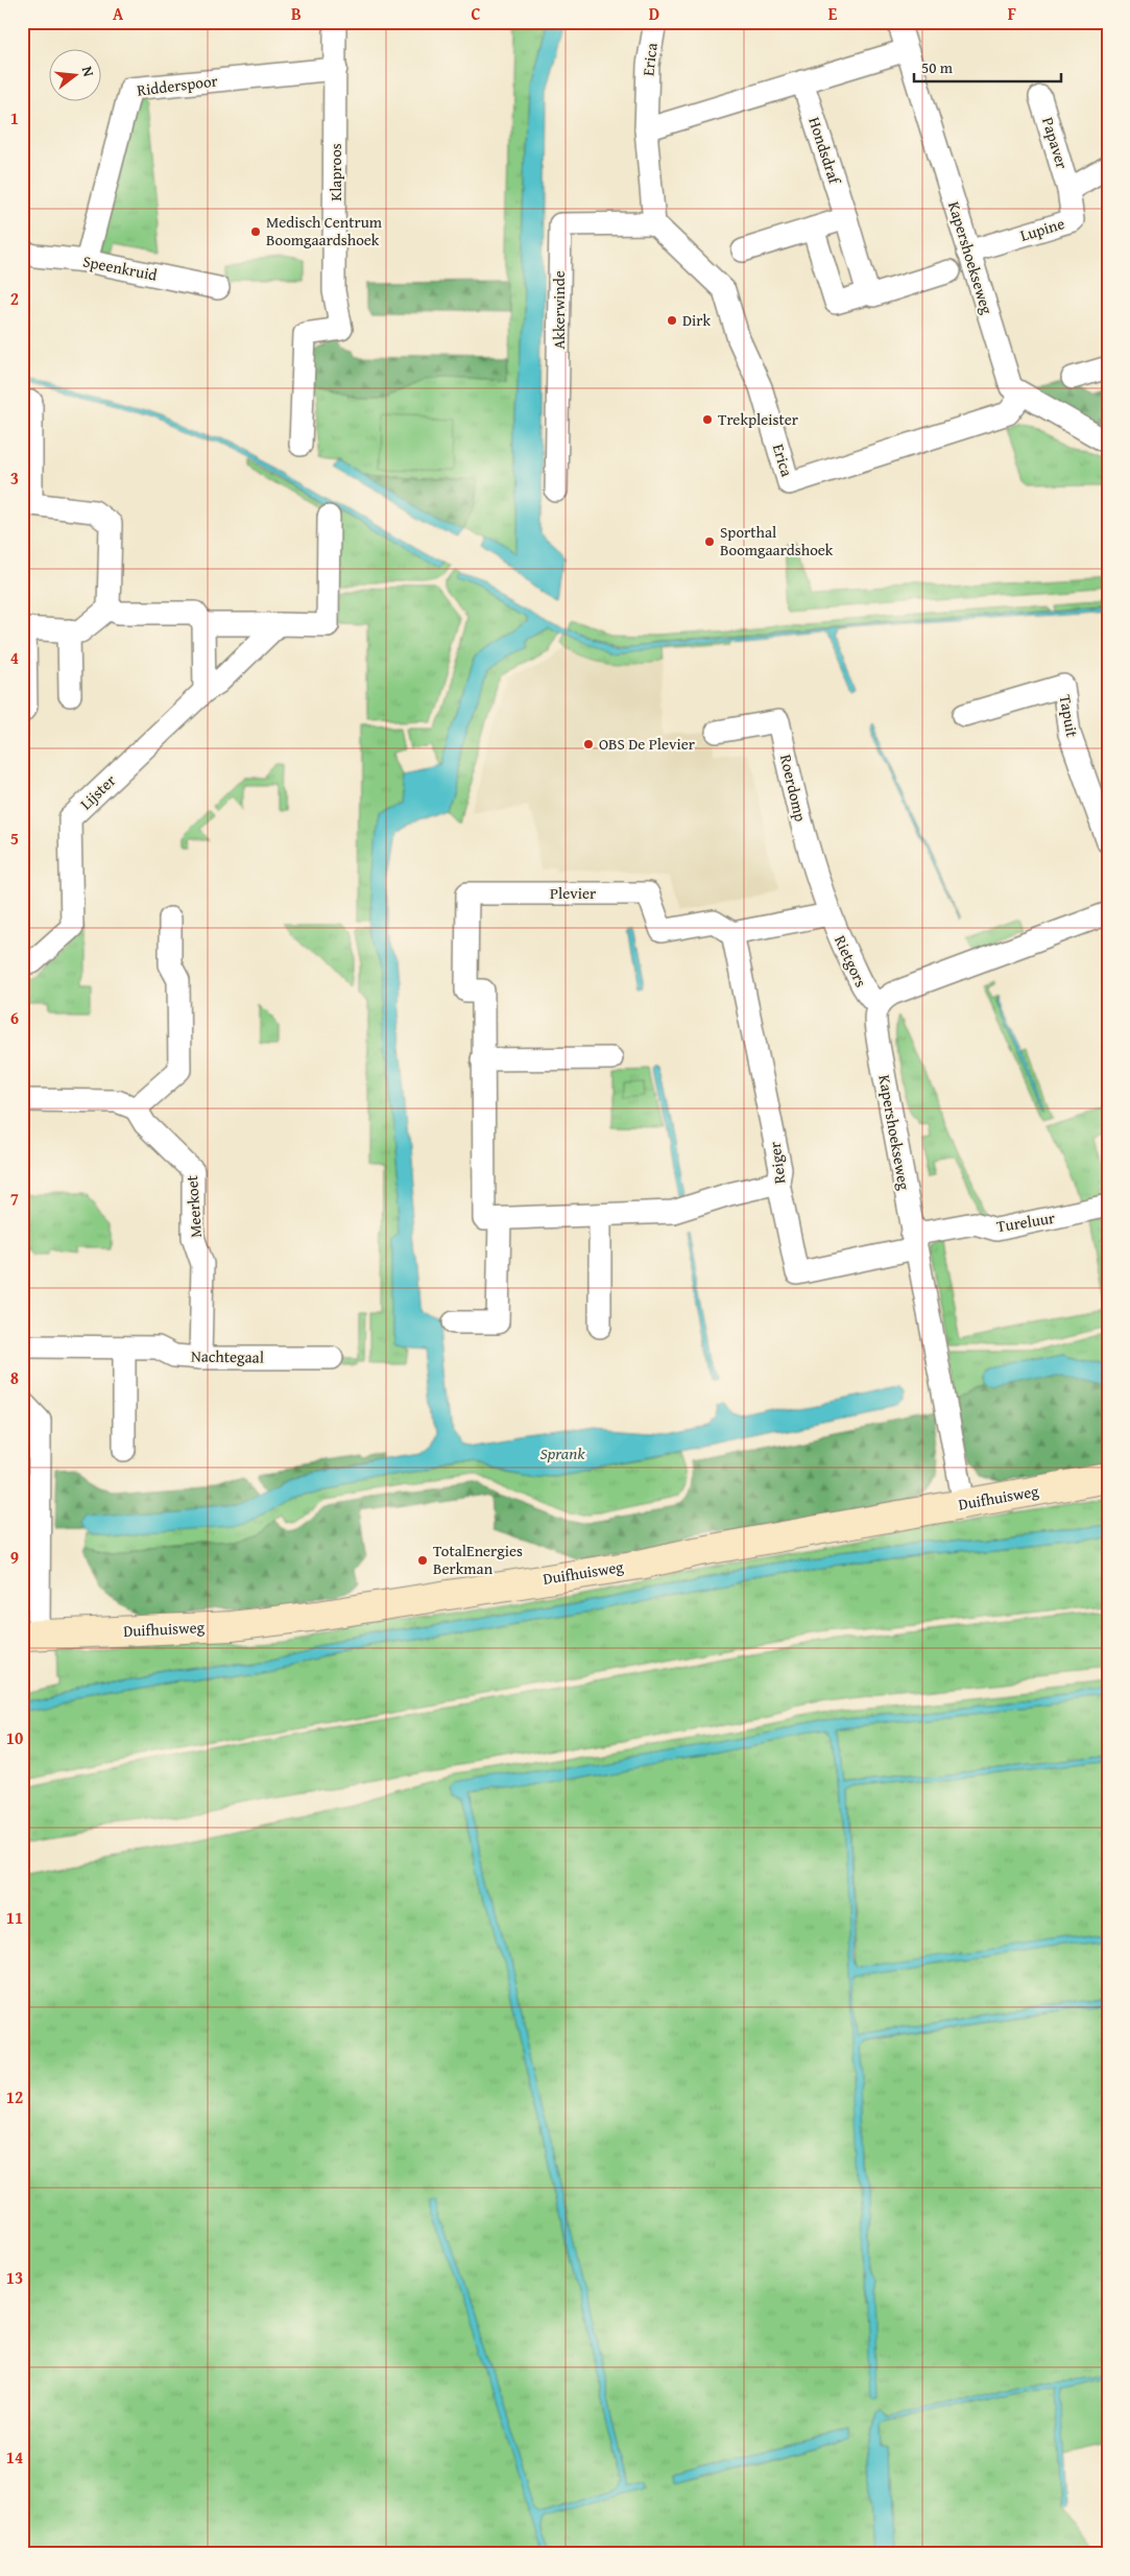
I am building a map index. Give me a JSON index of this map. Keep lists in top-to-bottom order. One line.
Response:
{"streets":{"main road":["Duifhuisweg"],"street":["Erica","Ridderspoor","Papaver","Hondsdraf","Klaproos","Lupine","Kapershoekseweg","Speenkruid","Akkerwinde","Tapuit","Roerdomp","Lijster","Plevier","Rietgors","Reiger","Meerkoet","Tureluur","Nachtegaal"]},"crossings":[["Erica","Kapershoekseweg"],["Erica","Akkerwinde"],["Ridderspoor","Klaproos"],["Ridderspoor","Speenkruid"],["Papaver","Lupine"],["Lupine","Kapershoekseweg"],["Kapershoekseweg","Rietgors"],["Kapershoekseweg","Reiger"],["Kapershoekseweg","Tureluur"],["Kapershoekseweg","Duifhuisweg"],["Roerdomp","Rietgors"],["Plevier","Reiger"],["Reiger","Tureluur"],["Meerkoet","Nachtegaal"]],"water":["Sprank"],"places":["Medisch Centrum Boomgaardshoek","Dirk","Trekpleister","Sporthal Boomgaardshoek","OBS De Plevier","TotalEnergies Berkman"],"scale_bar":"50 m","north":"right","grid":{"columns":["A","B","C","D","E","F"],"rows":["1","2","3","4","5","6","7","8","9","10","11","12","13","14"]}}
